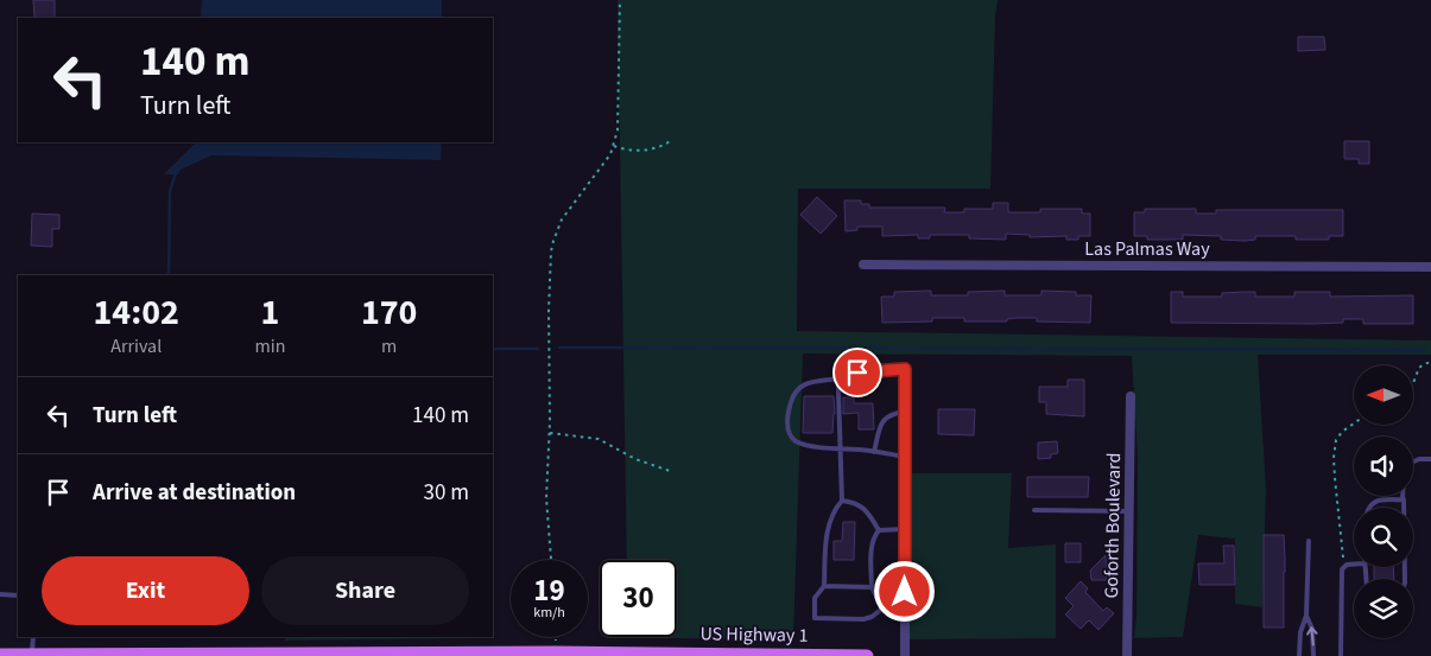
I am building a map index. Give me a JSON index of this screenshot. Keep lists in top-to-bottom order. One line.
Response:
{"streets":{"main road":["US Highway 1"],"street":["Las Palmas Way","Goforth Boulevard"]},"north":"left","page":{"turn":["140 m","Turn left"],"eta":["14:02","Arrival","1","min","170","m"],"list":[{"name":"Turn left","value":"140 m"},{"name":"Arrive at destination","value":"30 m"}],"buttons":["Exit","Share"],"speed":"19 km/h","limit":"30"}}
